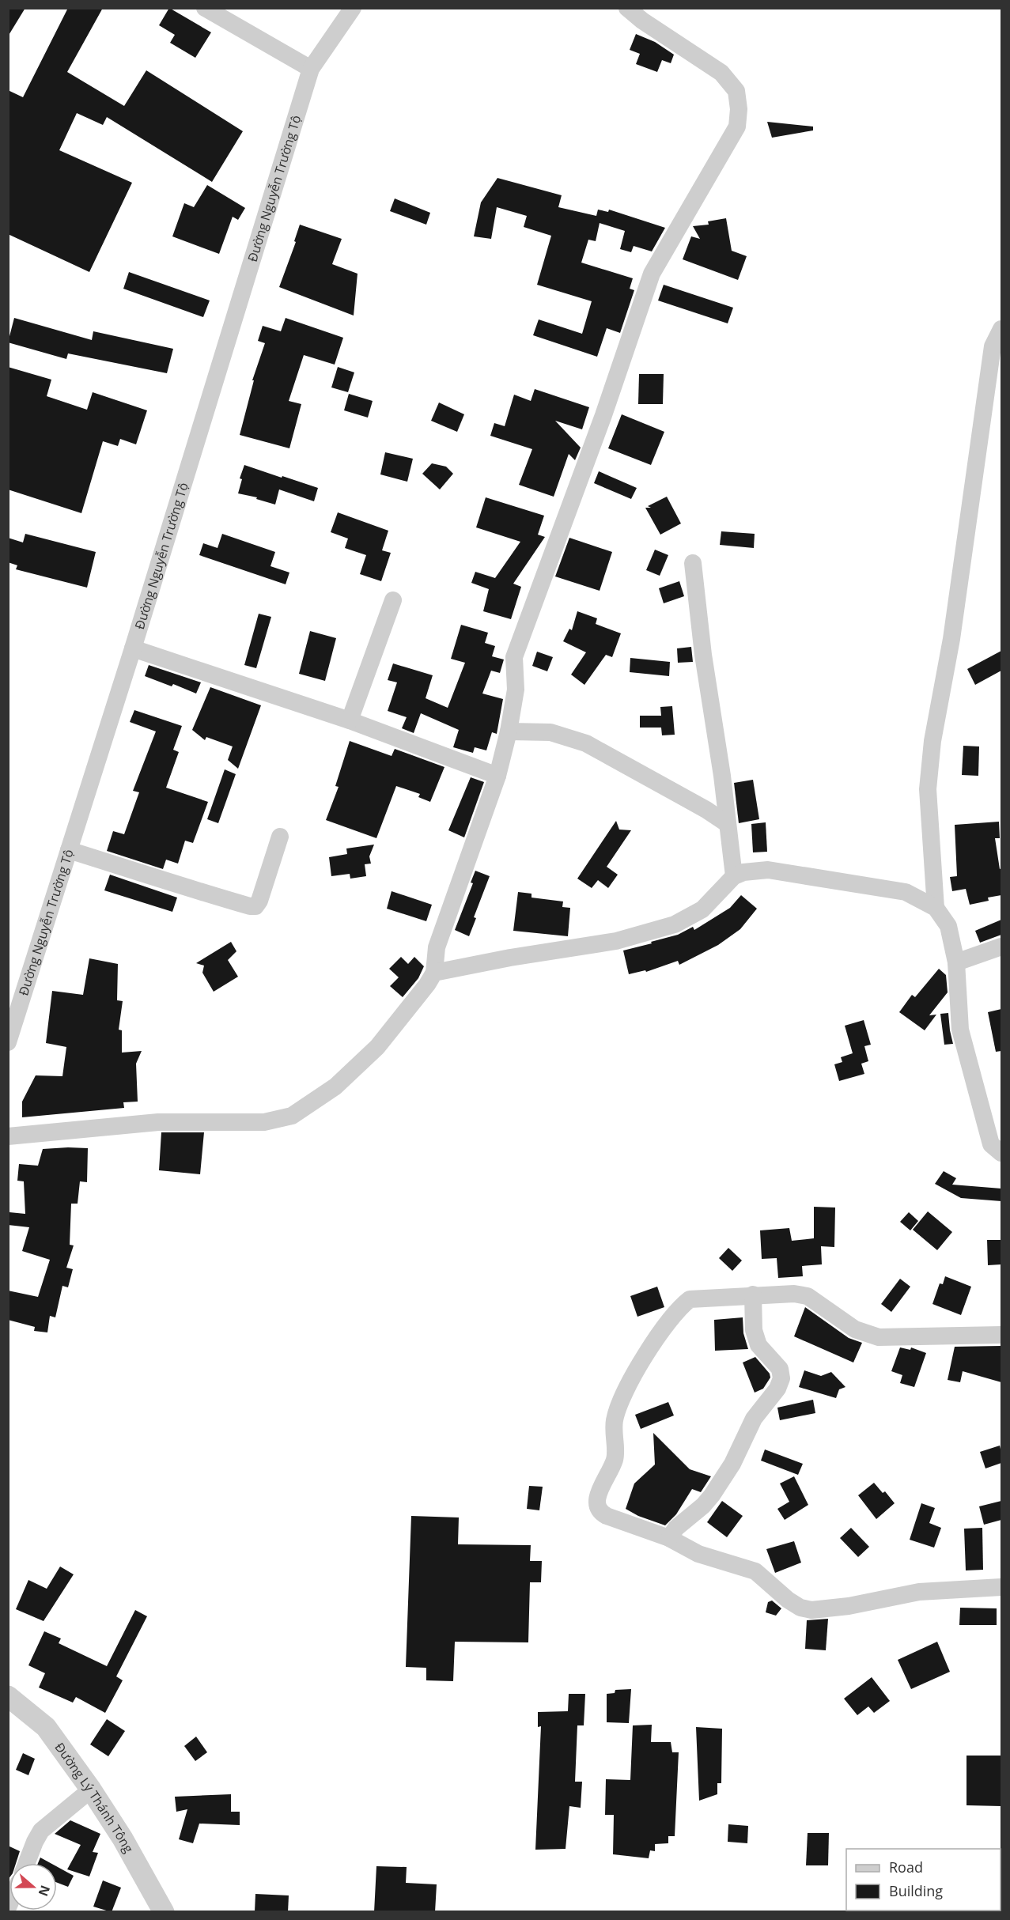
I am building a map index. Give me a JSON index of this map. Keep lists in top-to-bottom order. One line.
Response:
{"streets":{"street":["Đường Nguyễn Trường Tộ","Đường Lý Thánh Tông"]},"legend":["Road","Building"],"north":"right"}
